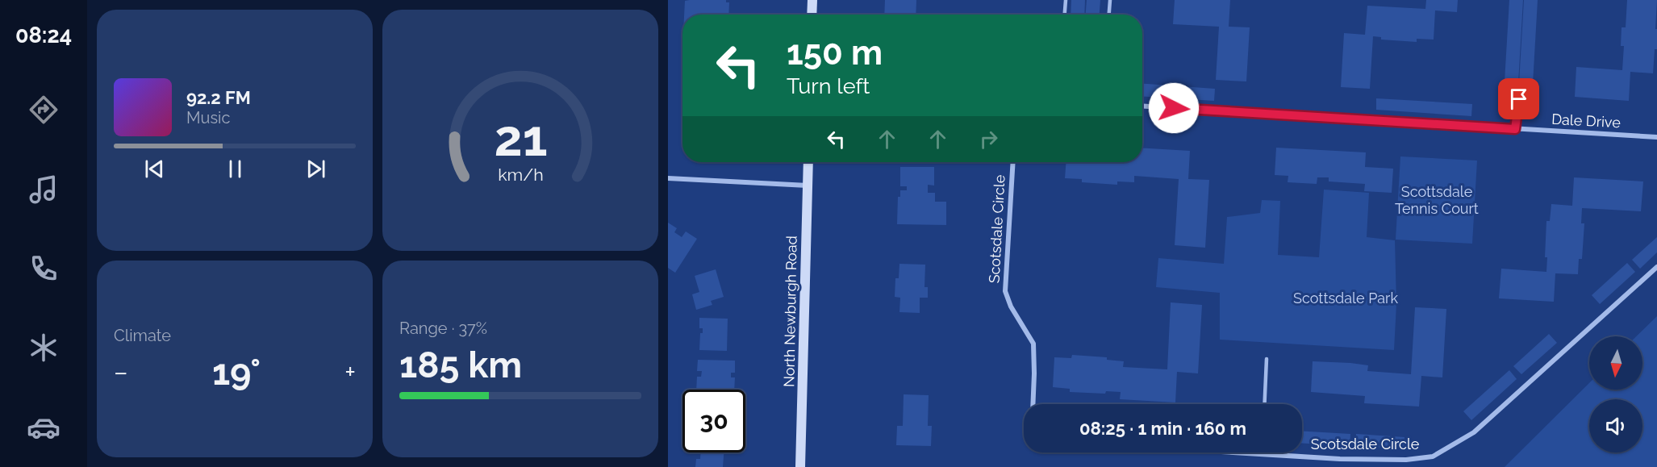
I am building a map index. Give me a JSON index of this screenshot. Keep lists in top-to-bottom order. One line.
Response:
{"streets":{"main road":["North Newburgh Road"],"street":["Dale Drive","Scotsdale Circle"]},"parks":["Scottsdale Tennis Court","Scottsdale Park"],"north":"bottom","page":{"tabs":"08:24","turn":["150 m","Turn left"],"song":["92.2 FM","Music"],"tile":["Climate",["Range · 37%","185 km"]],"heat":["−","19°","+"],"limit":"30","trip":"08:25 · 1 min · 160 m","gauge":["21","km/h"]}}
